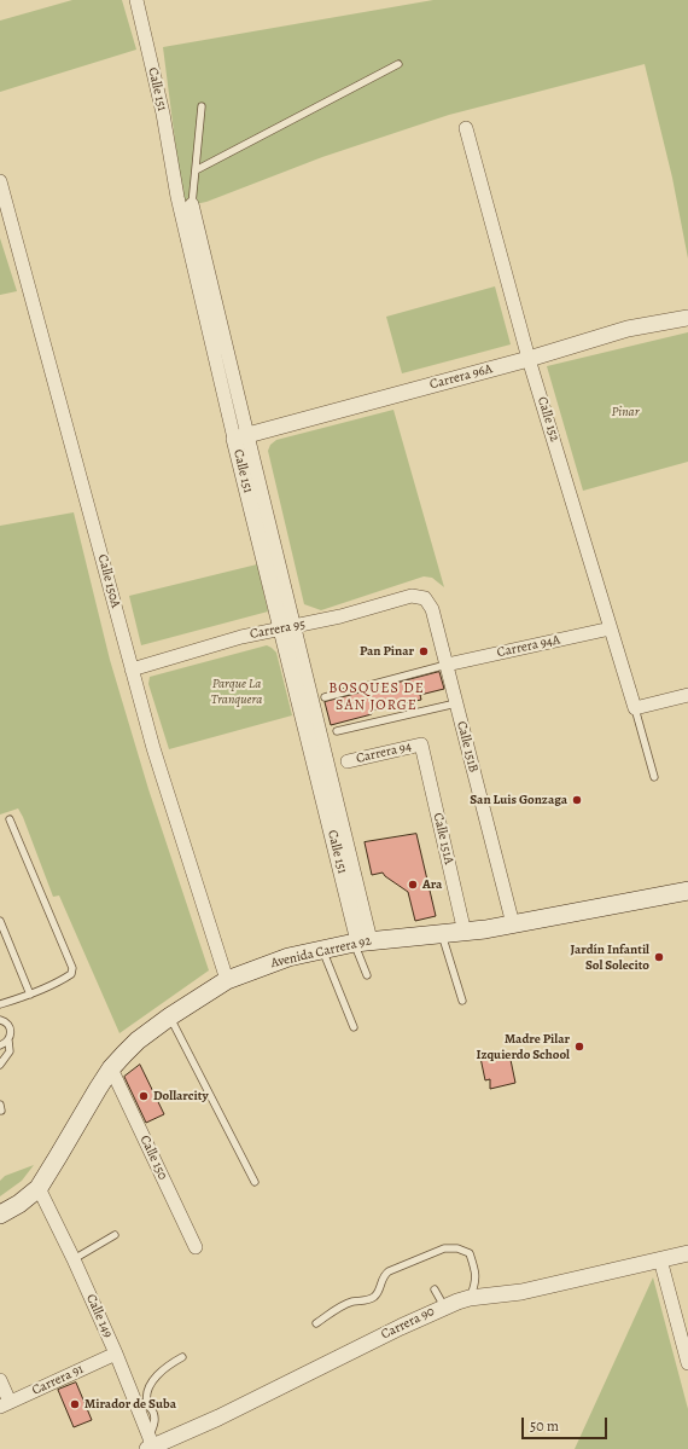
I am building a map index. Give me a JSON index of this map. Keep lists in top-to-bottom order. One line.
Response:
{"streets":{"main road":["Avenida Carrera 92"],"street":["Calle 151","Carrera 96A","Calle 152","Calle 150A","Carrera 95","Carrera 94A","Calle 151B","Carrera 94","Calle 151A","Calle 150","Calle 149","Carrera 90","Carrera 91"]},"crossings":[["Calle 151","Carrera 96A"],["Calle 151","Carrera 95"],["Calle 151","Avenida Carrera 92"],["Carrera 96A","Calle 152"],["Calle 152","Carrera 94A"],["Calle 150A","Carrera 95"],["Calle 150A","Avenida Carrera 92"],["Carrera 95","Calle 151B"],["Carrera 94A","Calle 151B"],["Calle 151B","Avenida Carrera 92"],["Carrera 94","Calle 151A"],["Calle 151A","Avenida Carrera 92"],["Avenida Carrera 92","Calle 150"],["Avenida Carrera 92","Calle 149"],["Calle 149","Carrera 90"],["Calle 149","Carrera 91"]],"districts":["BOSQUES DE SAN JORGE"],"parks":["Pinar","Parque La Tranquera"],"places":["Pan Pinar","San Luis Gonzaga","Ara","Jardín Infantil Sol Solecito","Madre Pilar Izquierdo School","Dollarcity","Mirador de Suba"],"scale_bar":"50 m"}
